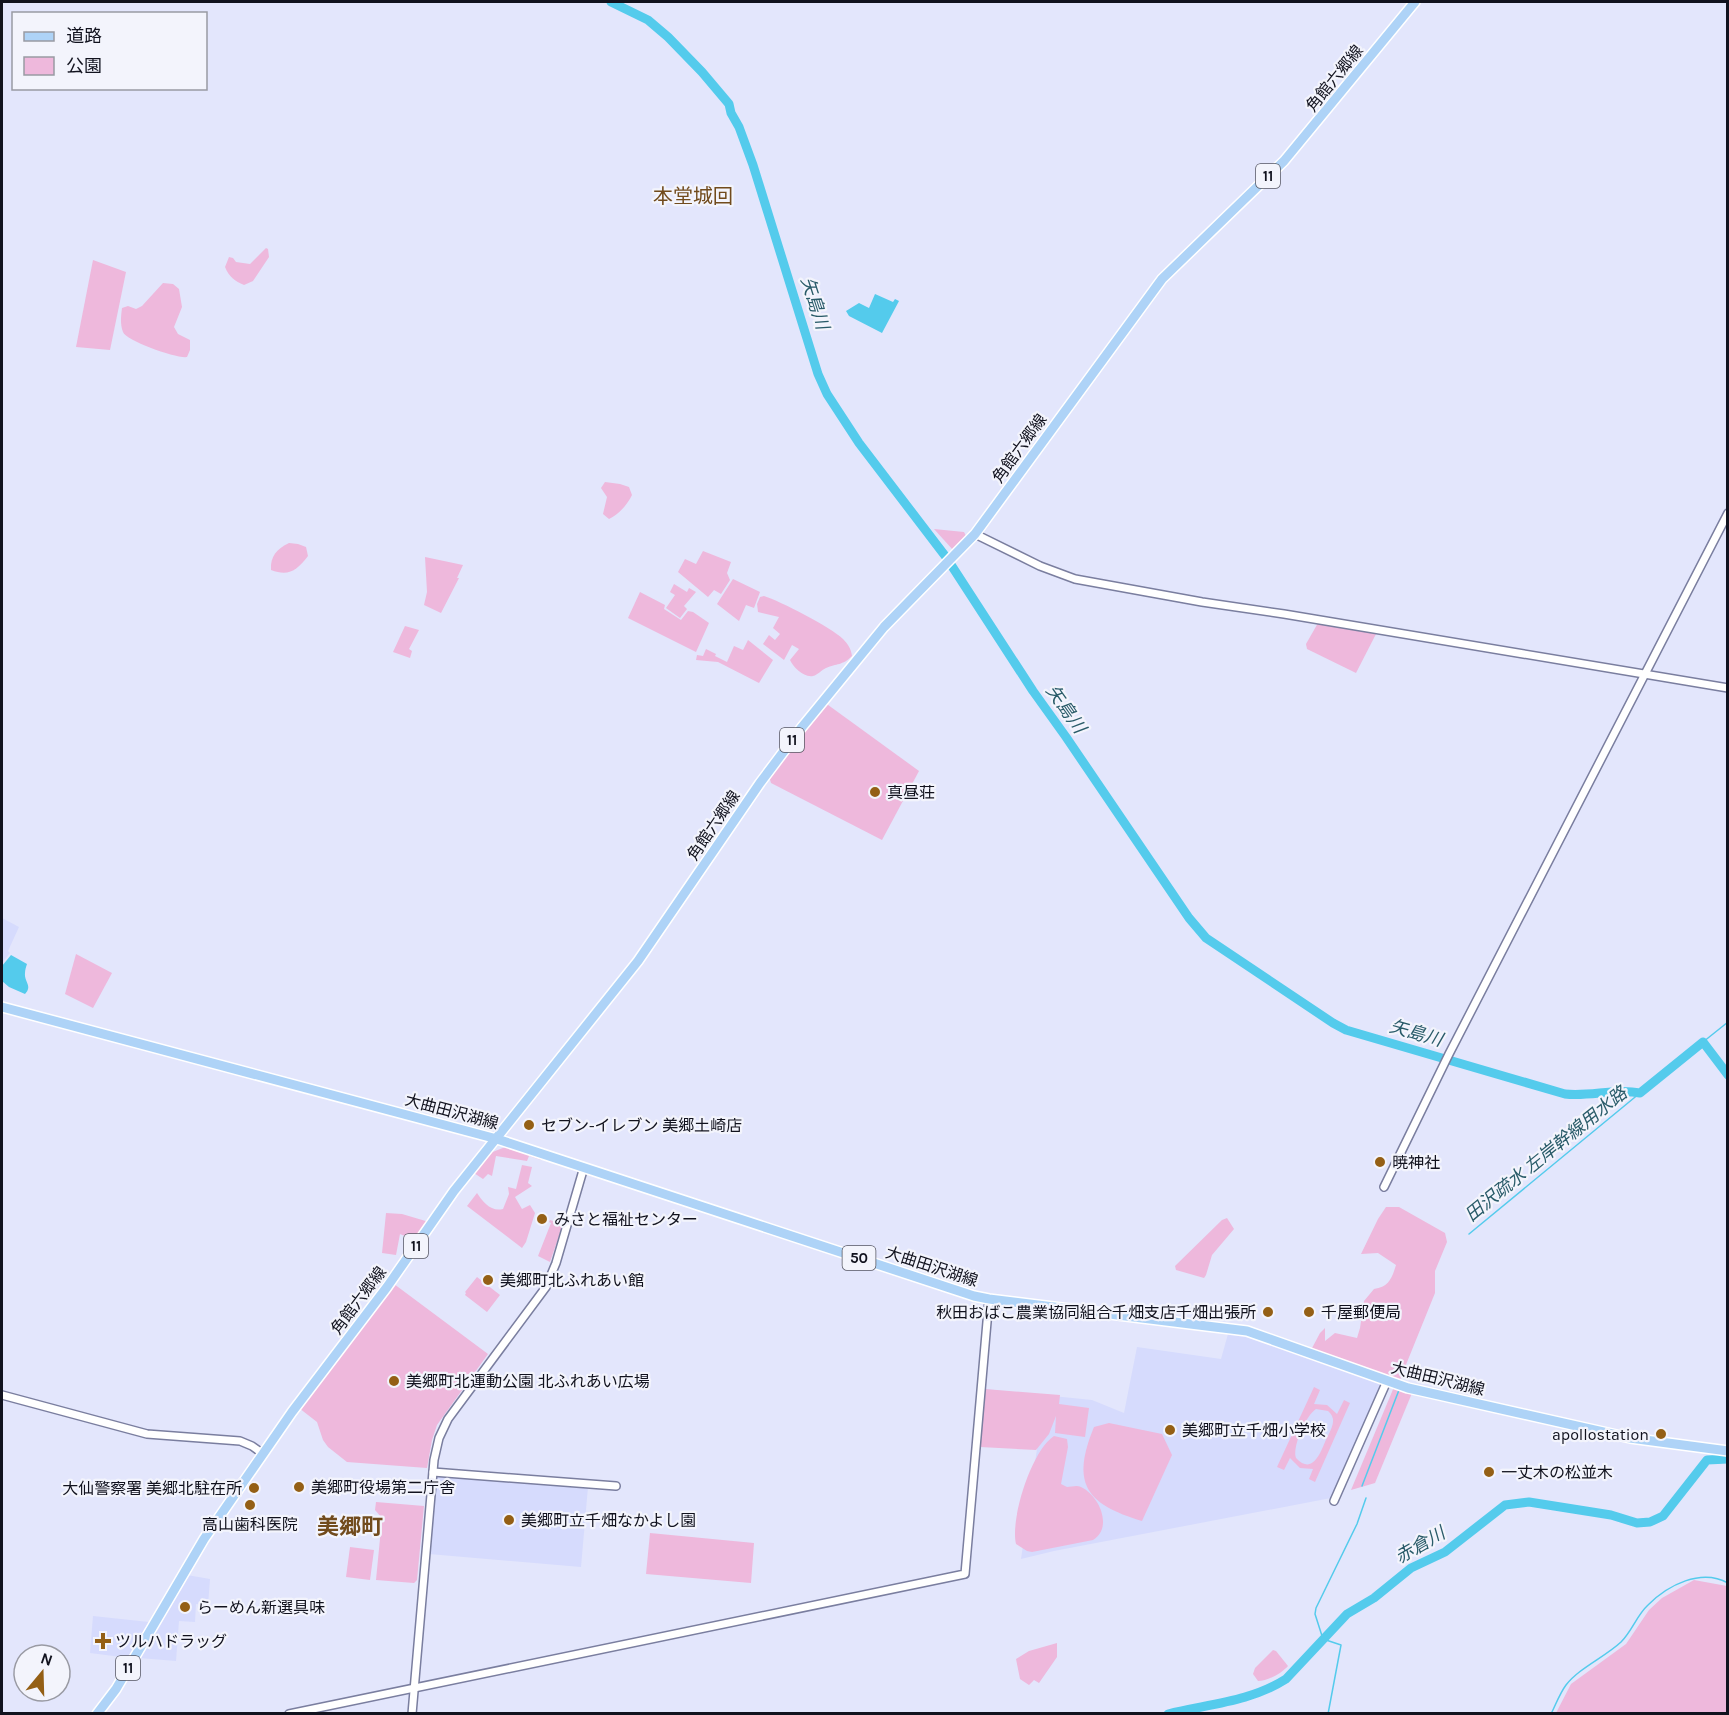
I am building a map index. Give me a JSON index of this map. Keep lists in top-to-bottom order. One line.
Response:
{"streets":{"main road":["角館六郷線","11","大曲田沢湖線","50"]},"crossings":[["角館六郷線","大曲田沢湖線"]],"districts":["本堂城回","美郷町"],"water":["矢島川","田沢疏水 左岸幹線用水路","赤倉川"],"places":{"other":["真昼荘","セブン-イレブン 美郷土崎店","暁神社","みさと福祉センター","美郷町北ふれあい館","秋田おばこ農業協同組合千畑支店千畑出張所","千屋郵便局","美郷町北運動公園 北ふれあい広場","美郷町立千畑小学校","apollostation","一丈木の松並木","美郷町役場第二庁舎","大仙警察署 美郷北駐在所","高山歯科医院","美郷町立千畑なかよし園","らーめん新選具味"],"health":["ツルハドラッグ"]},"legend":["道路","公園"],"north":"top"}
